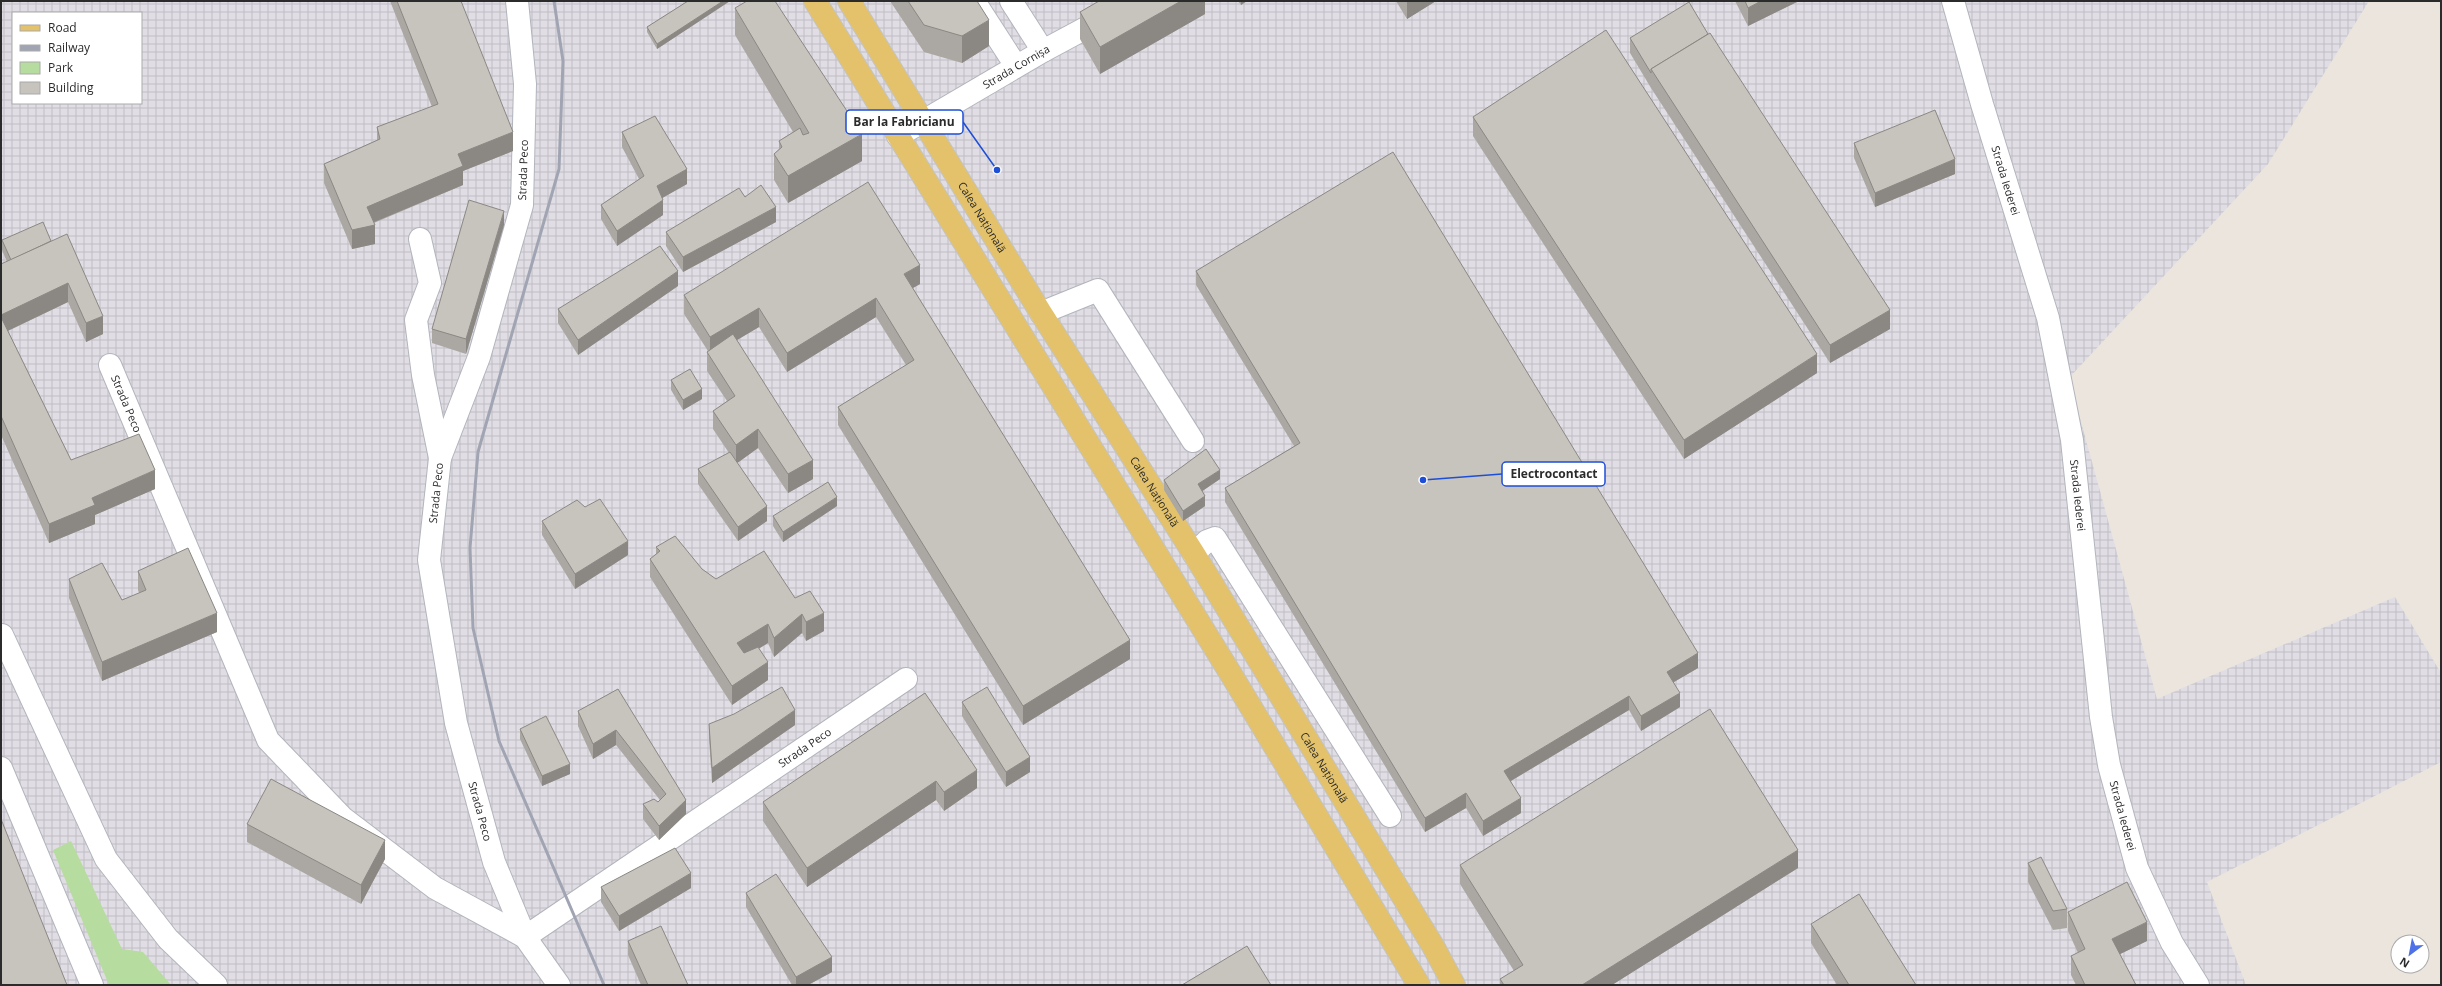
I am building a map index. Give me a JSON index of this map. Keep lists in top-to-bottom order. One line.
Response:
{"streets":{"main road":["Calea Națională"],"street":["Strada Cornișa","Strada Peco","Strada Iederei"]},"crossings":[["Strada Cornișa","Calea Națională"]],"places":["Bar la Fabricianu","Electrocontact"],"legend":["Road","Railway","Park","Building"],"north":"bottom left"}
